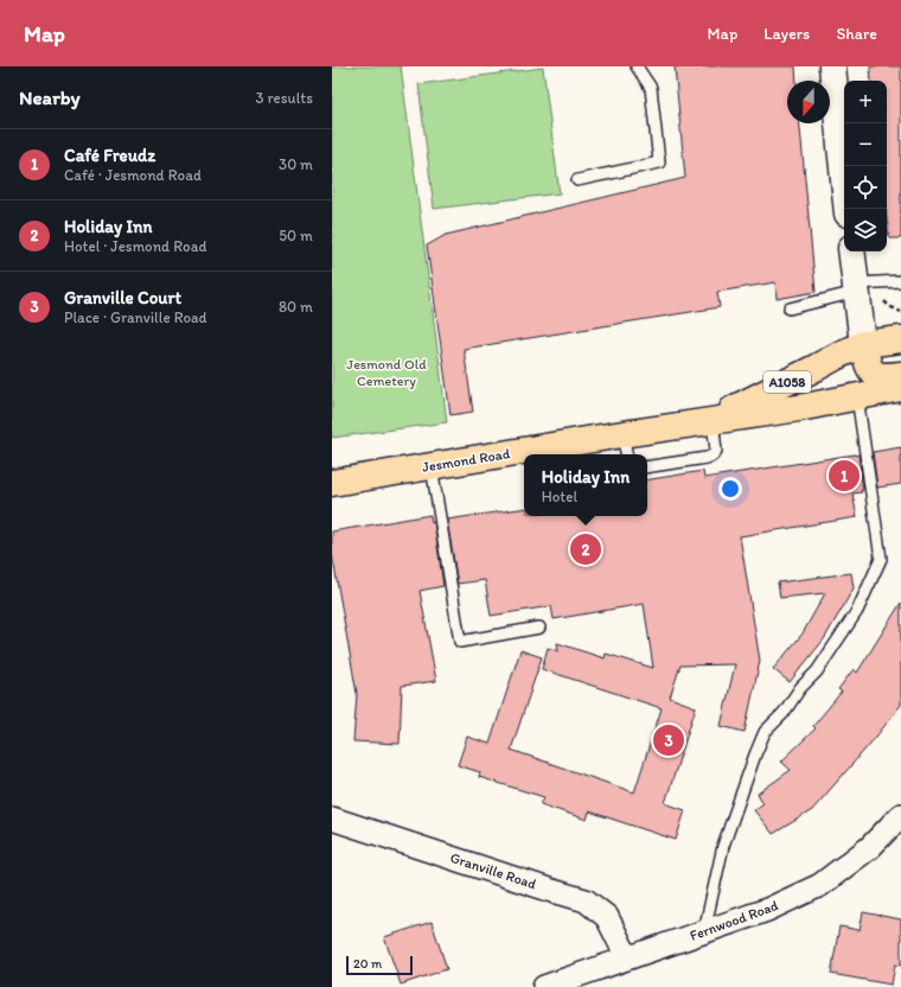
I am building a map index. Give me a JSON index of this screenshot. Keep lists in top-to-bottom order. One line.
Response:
{"streets":{"highway":["A1058","Jesmond Road"],"street":["Granville Road","Fernwood Road"]},"crossings":[["Granville Road","Fernwood Road"]],"parks":["Jesmond Old Cemetery"],"scale_bar":"20 m","north":"bottom","page":{"header":"Map","nav":["Map","Layers","Share"],"heading":["Nearby","3 results"],"map_buttons":["+","−"],"list":[{"mark":"1","name":"Café Freudz","note":"Café · Jesmond Road","value":"30 m"},{"mark":"2","name":"Holiday Inn","note":"Hotel · Jesmond Road","value":"50 m"},{"mark":"3","name":"Granville Court","note":"Place · Granville Road","value":"80 m"}],"popup":["Holiday Inn","Hotel"],"pins":["1","2","3"],"scale":"20 m"}}
